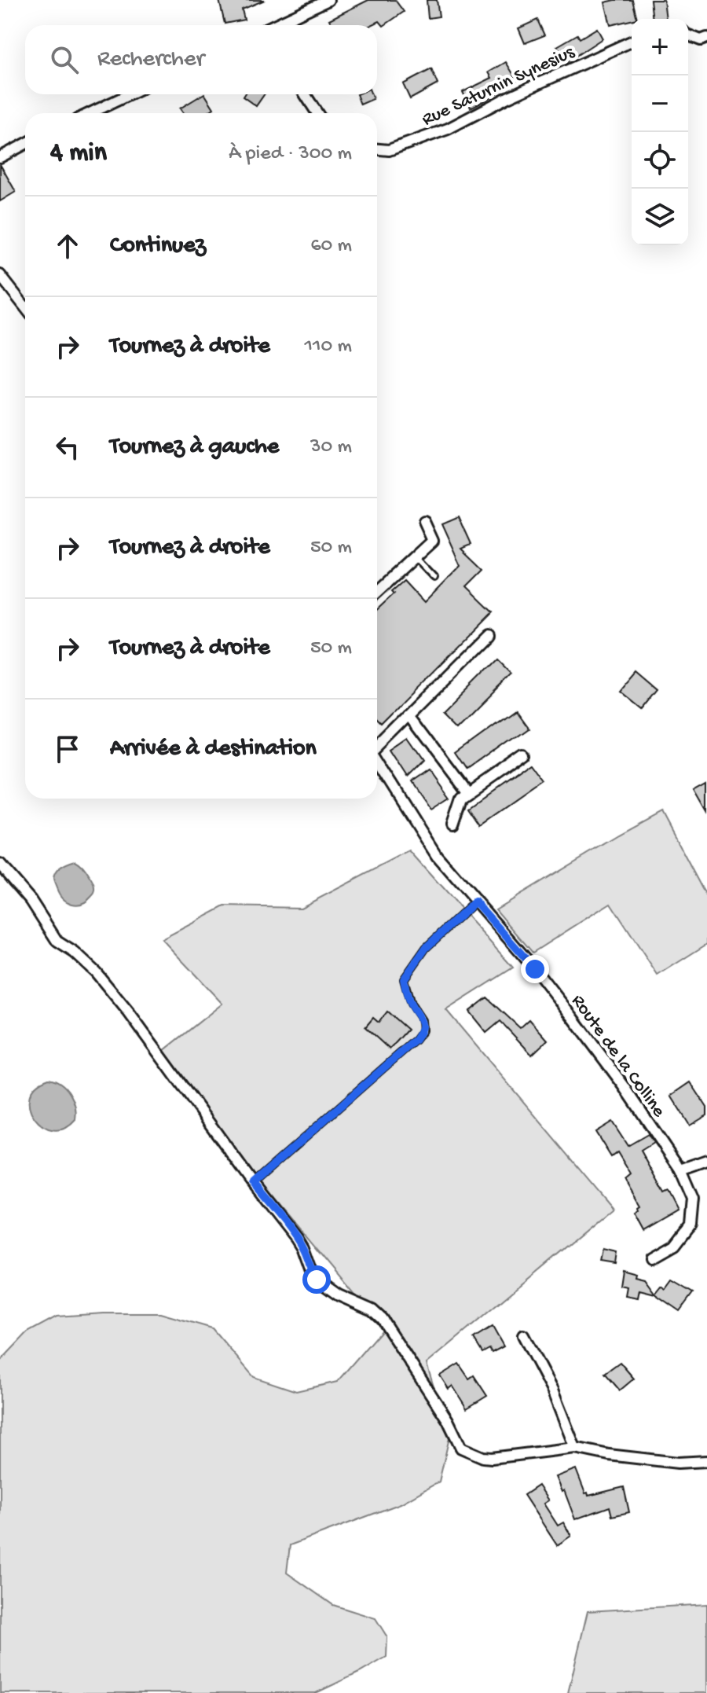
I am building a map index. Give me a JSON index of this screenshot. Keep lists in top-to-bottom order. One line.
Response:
{"streets":{"street":["Rue Saturnin Synesius","Route de la Colline"]},"page":{"map_buttons":["+","−"],"search":"Rechercher","heading":["4 min","À pied · 300 m"],"list":[["Continuez","60 m"],["Tournez à droite","110 m"],["Tournez à gauche","30 m"],["Tournez à droite","50 m"],["Tournez à droite","50 m"],"Arrivée à destination"]}}
